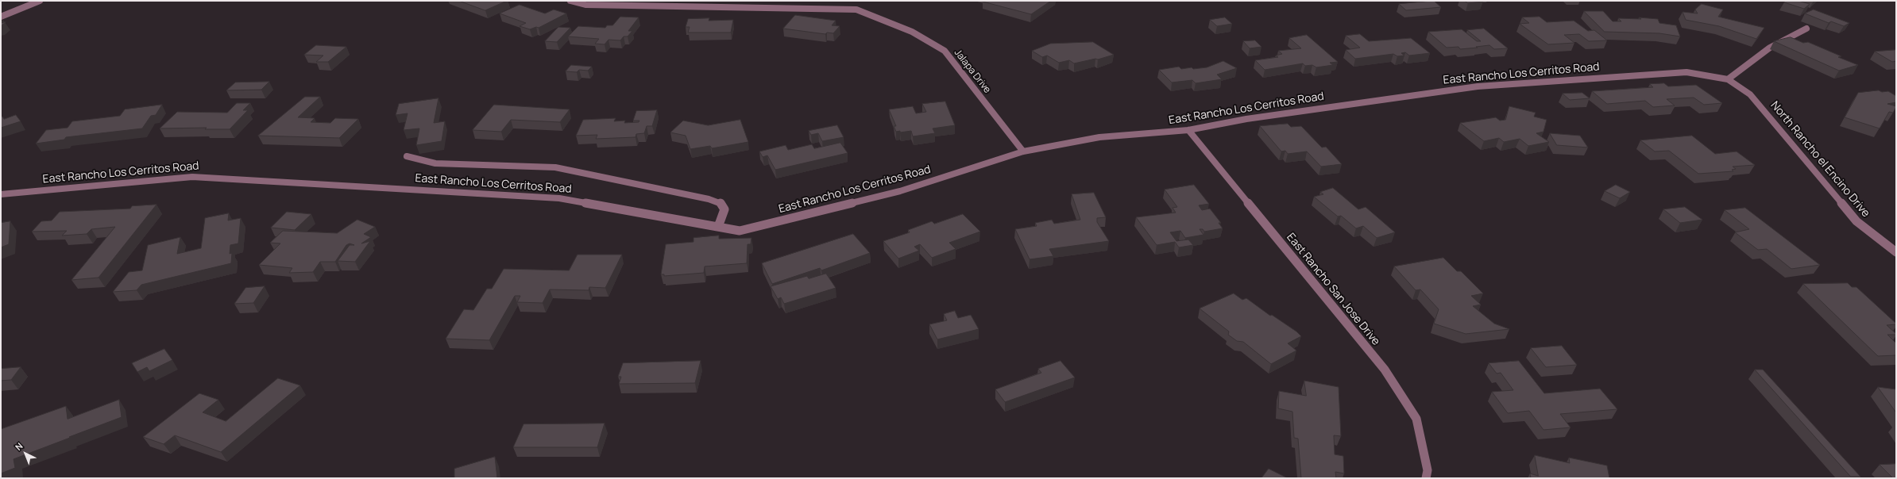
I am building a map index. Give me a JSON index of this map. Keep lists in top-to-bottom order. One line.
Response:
{"streets":{"street":["Jalapa Drive","East Rancho Los Cerritos Road","North Rancho el Encino Drive","East Rancho San Jose Drive"]},"crossings":[["Jalapa Drive","East Rancho Los Cerritos Road"],["East Rancho Los Cerritos Road","North Rancho el Encino Drive"],["East Rancho Los Cerritos Road","East Rancho San Jose Drive"]],"north":"top left"}
